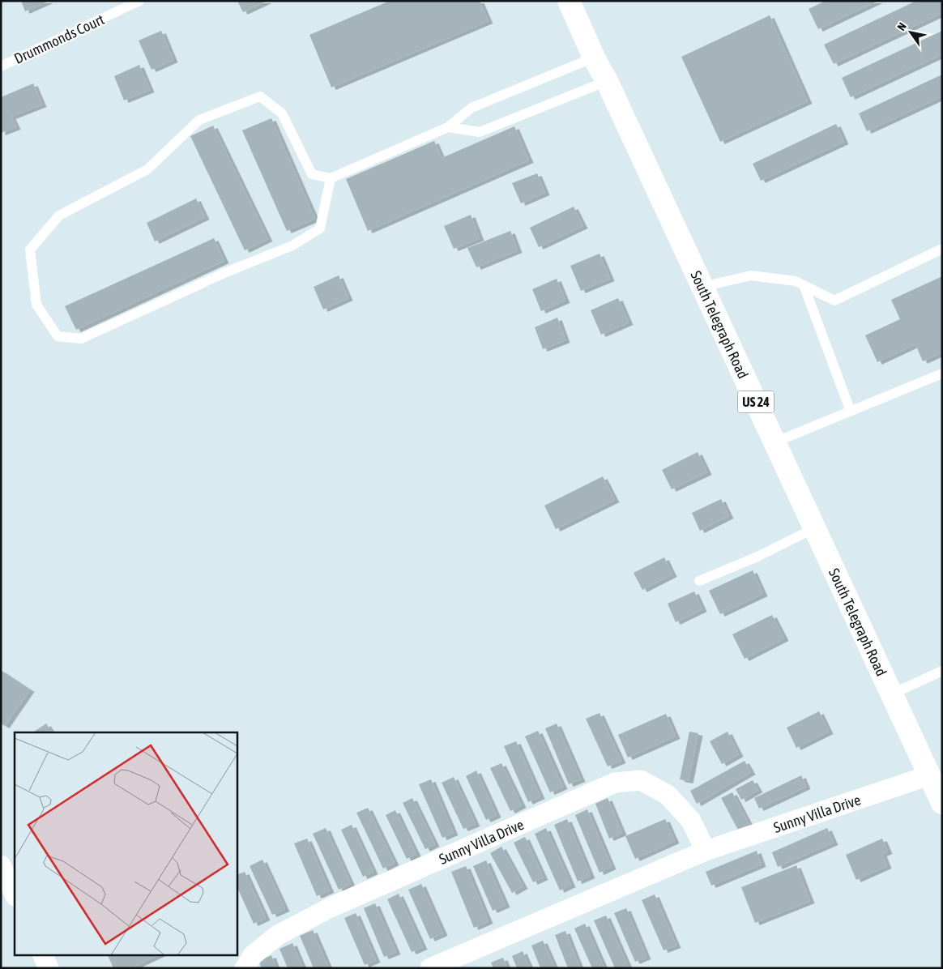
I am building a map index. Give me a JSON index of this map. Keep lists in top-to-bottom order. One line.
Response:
{"streets":{"main road":["South Telegraph Road","US 24"],"street":["Sunny Villa Drive"],"lane":["Drummonds Court"]},"crossings":[["South Telegraph Road","Sunny Villa Drive"]],"north":"top left"}
